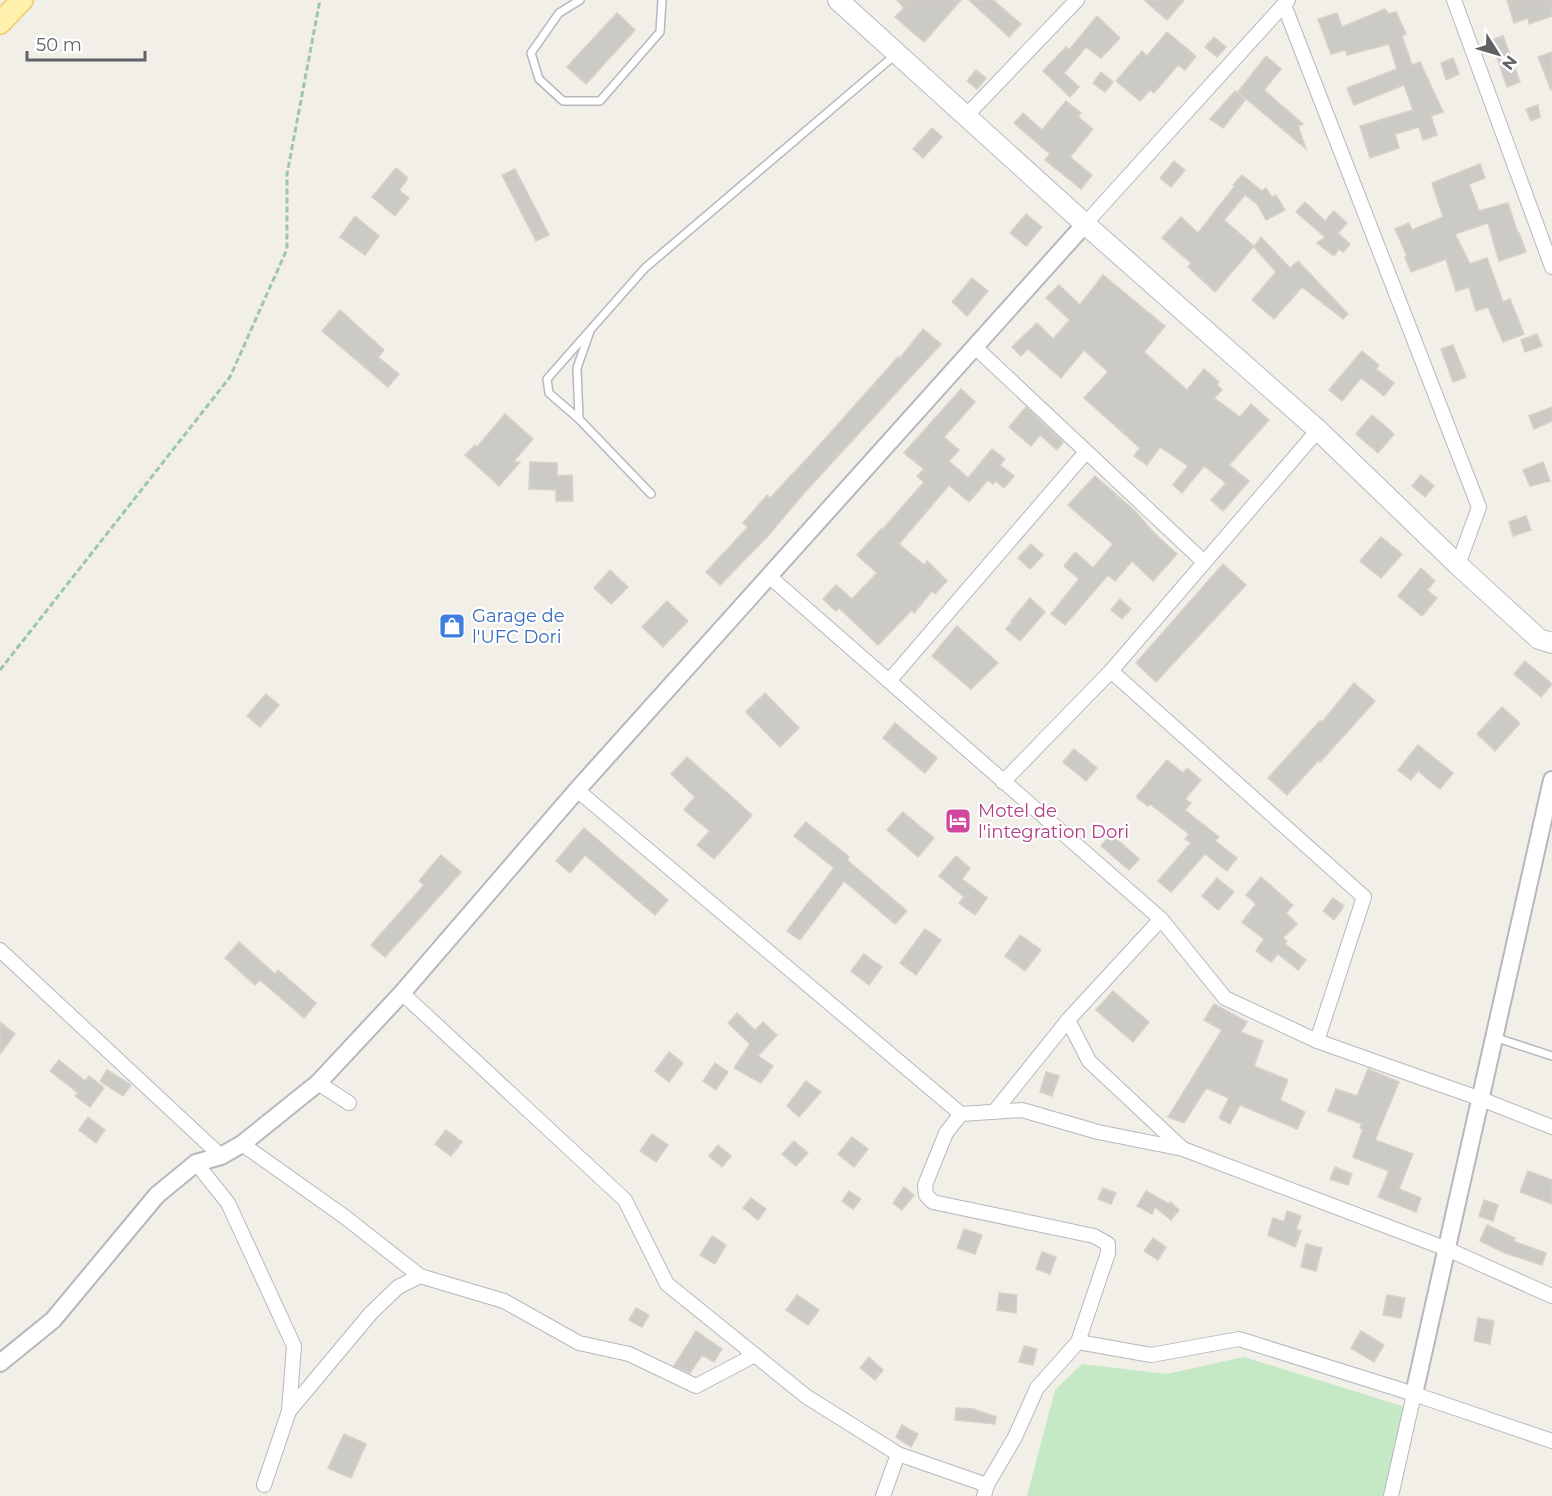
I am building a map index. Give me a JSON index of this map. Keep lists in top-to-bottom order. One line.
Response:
{"places":{"shop":["Garage de l'UFC Dori"],"hotel":["Motel de l'integration Dori"]},"scale_bar":"50 m","north":"bottom right"}
